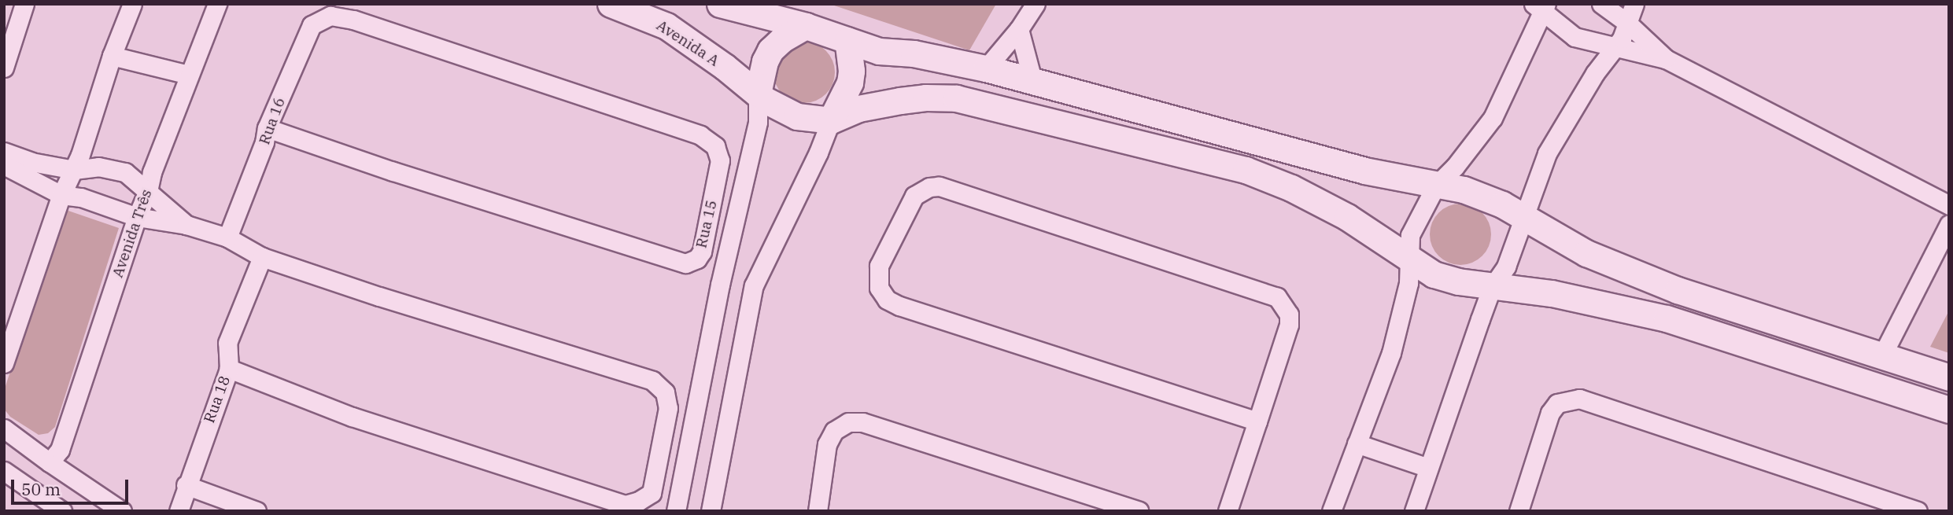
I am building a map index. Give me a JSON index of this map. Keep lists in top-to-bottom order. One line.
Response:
{"streets":{"main road":["Avenida A"],"street":["Rua 16","Rua 15","Avenida Três","Rua 18"]},"crossings":[["Rua 16","Rua 15"]],"scale_bar":"50 m"}
